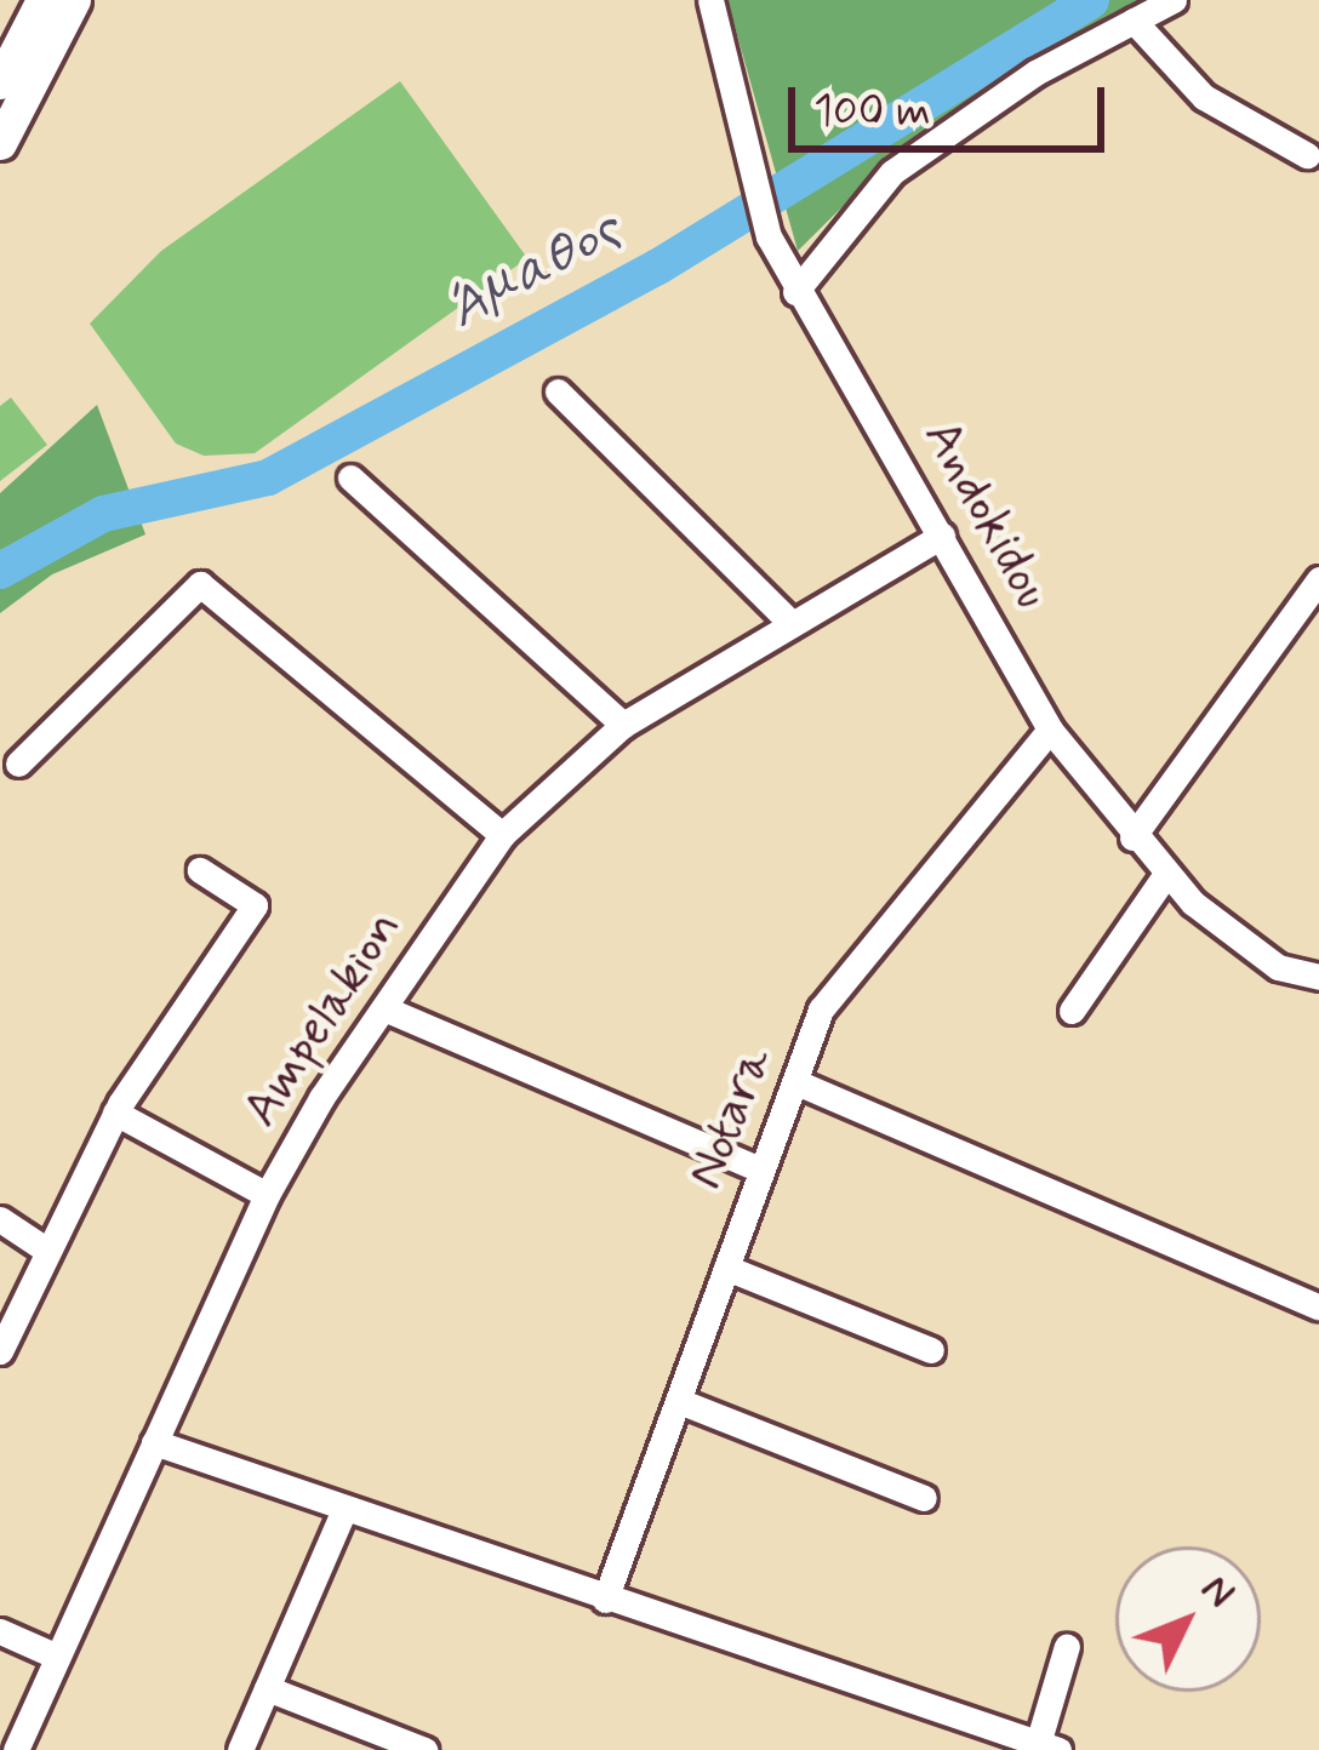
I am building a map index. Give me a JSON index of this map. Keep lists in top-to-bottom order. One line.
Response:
{"streets":{"street":["Andokidou","Ampelakion","Notara"]},"crossings":[["Andokidou","Ampelakion"],["Andokidou","Notara"]],"water":["Άμαθος"],"scale_bar":"100 m","north":"top right"}
